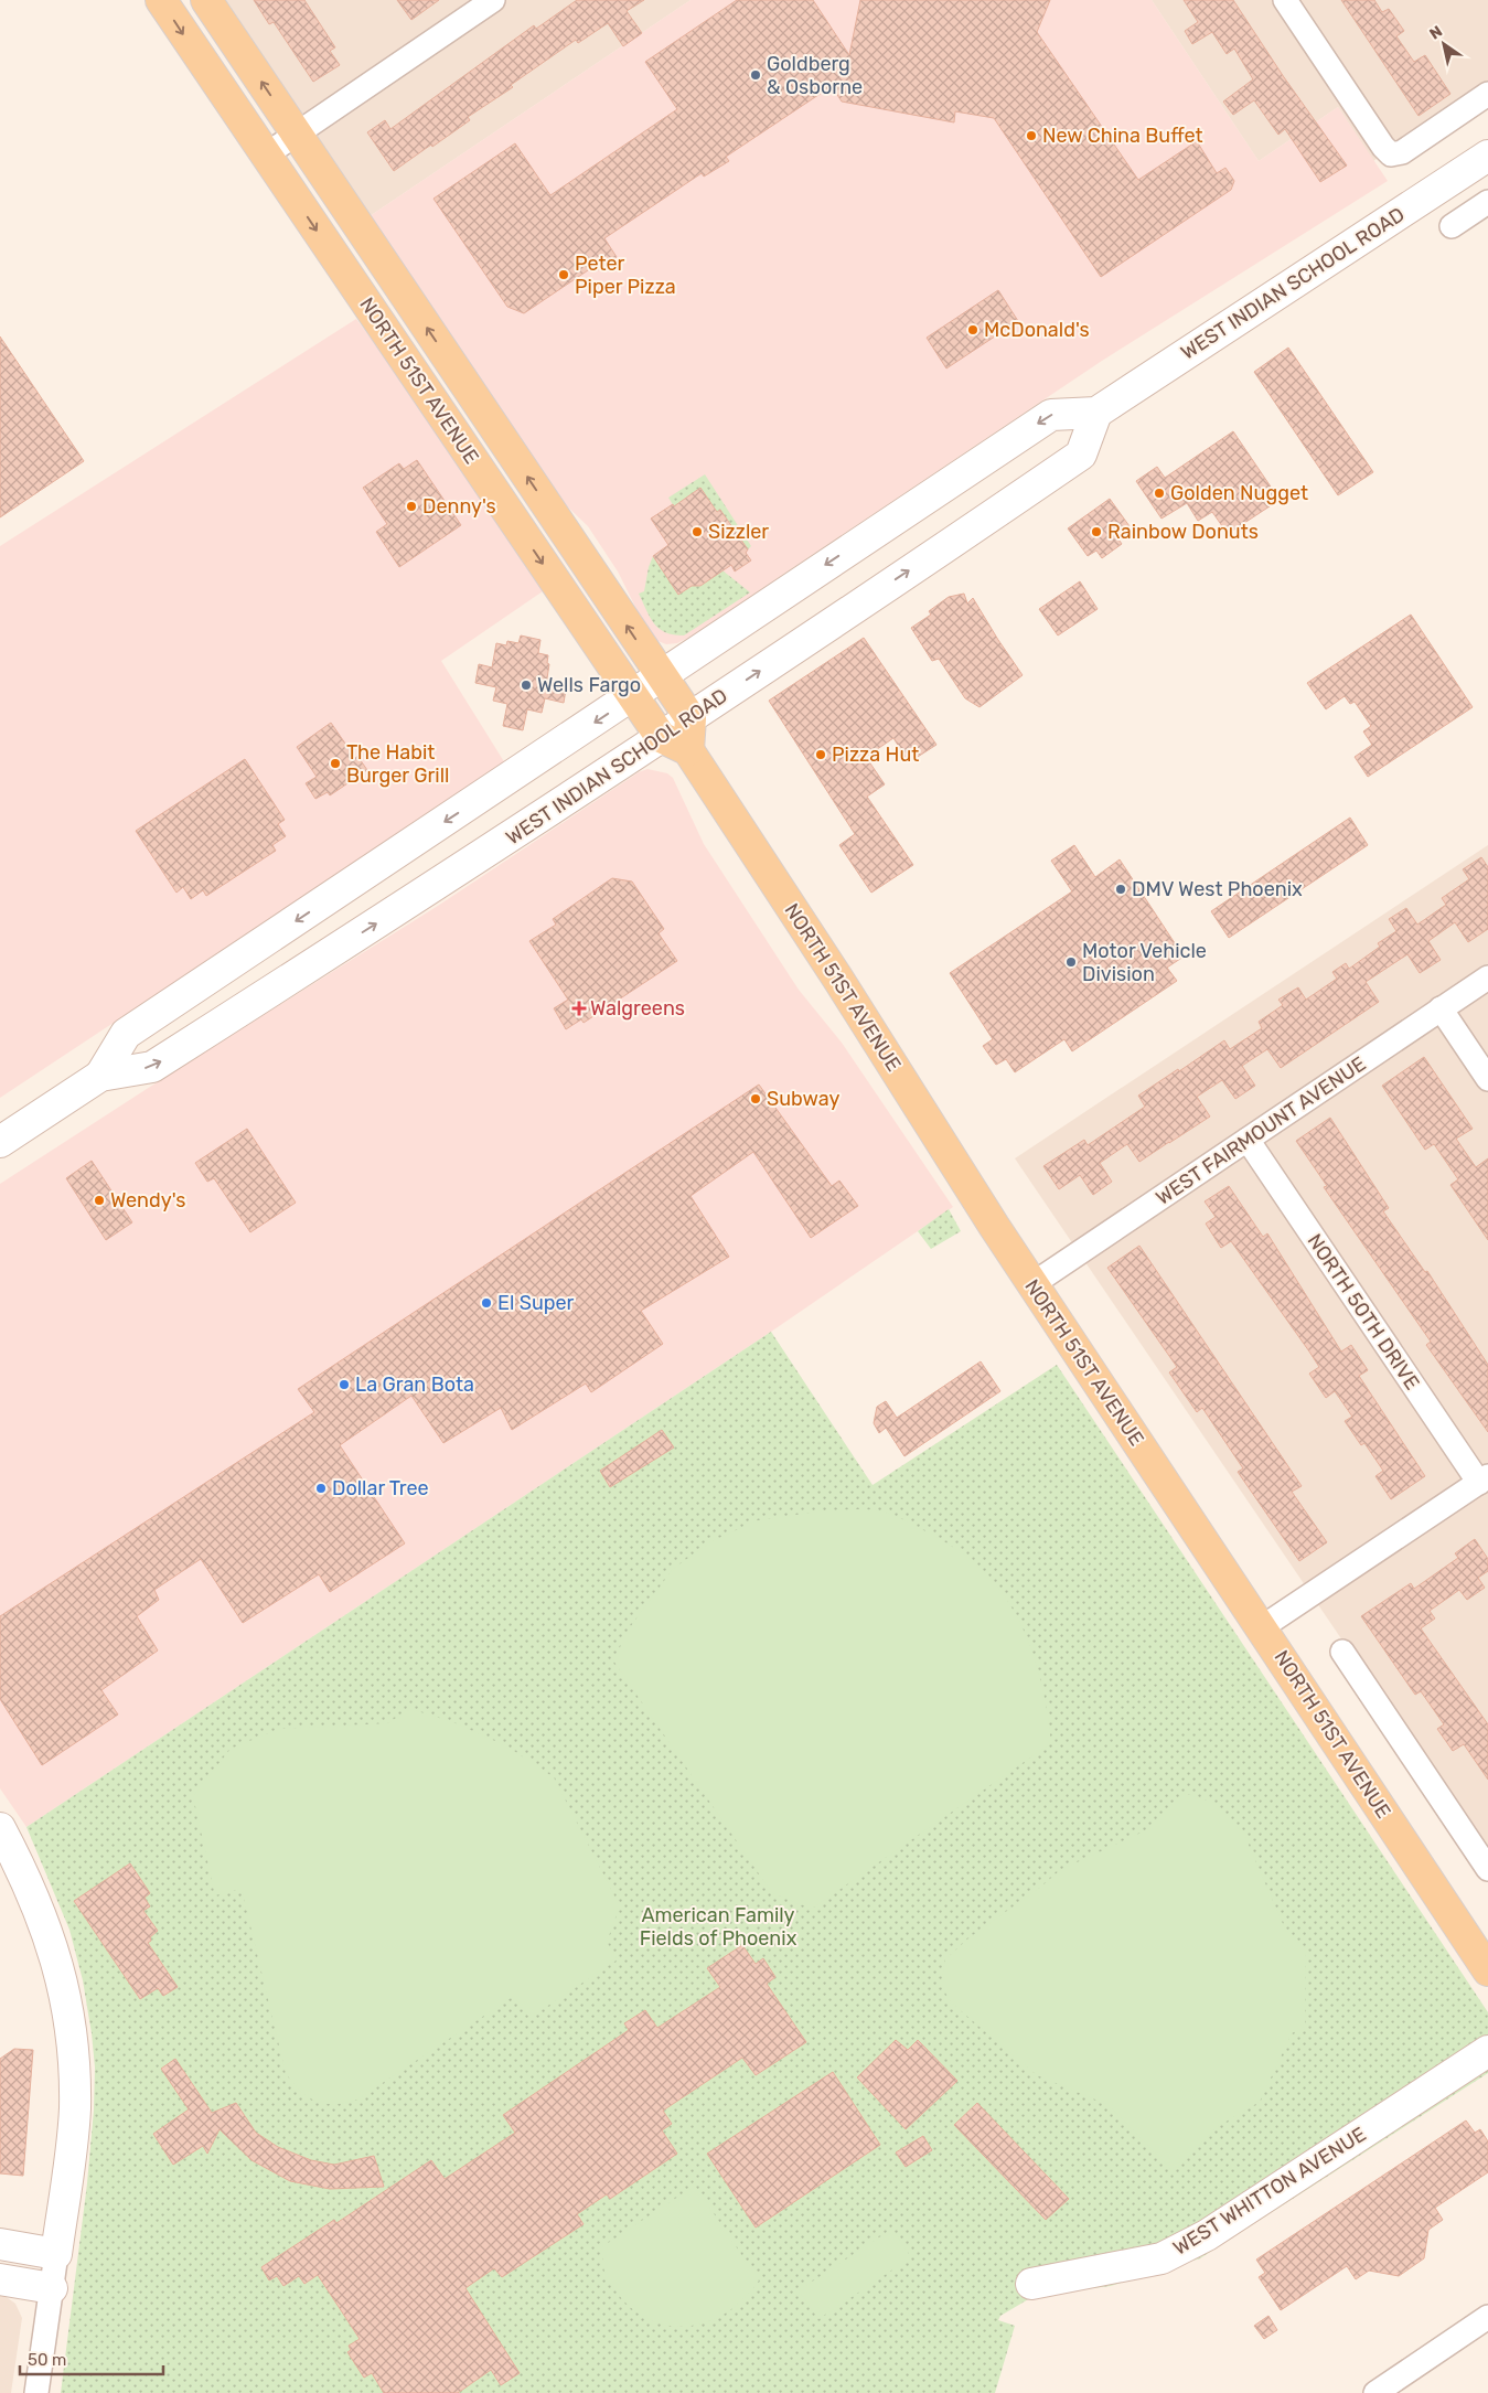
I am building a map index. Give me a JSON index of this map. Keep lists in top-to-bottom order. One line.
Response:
{"streets":{"main road":["WEST INDIAN SCHOOL ROAD","NORTH 51ST AVENUE","WEST WHITTON AVENUE"],"street":["WEST FAIRMOUNT AVENUE","NORTH 50TH DRIVE"]},"crossings":[["WEST INDIAN SCHOOL ROAD","NORTH 51ST AVENUE"],["NORTH 51ST AVENUE","WEST FAIRMOUNT AVENUE"],["WEST FAIRMOUNT AVENUE","NORTH 50TH DRIVE"]],"parks":["American Family Fields of Phoenix"],"places":{"other":["Goldberg & Osborne","New China Buffet","Peter Piper Pizza","McDonald's","Golden Nugget","Denny's","Sizzler","Rainbow Donuts","Wells Fargo","Pizza Hut","The Habit Burger Grill","DMV West Phoenix","Motor Vehicle Division","Subway","Wendy's","El Super","La Gran Bota","Dollar Tree"],"health":["Walgreens"]},"scale_bar":"50 m","north":"top left"}
